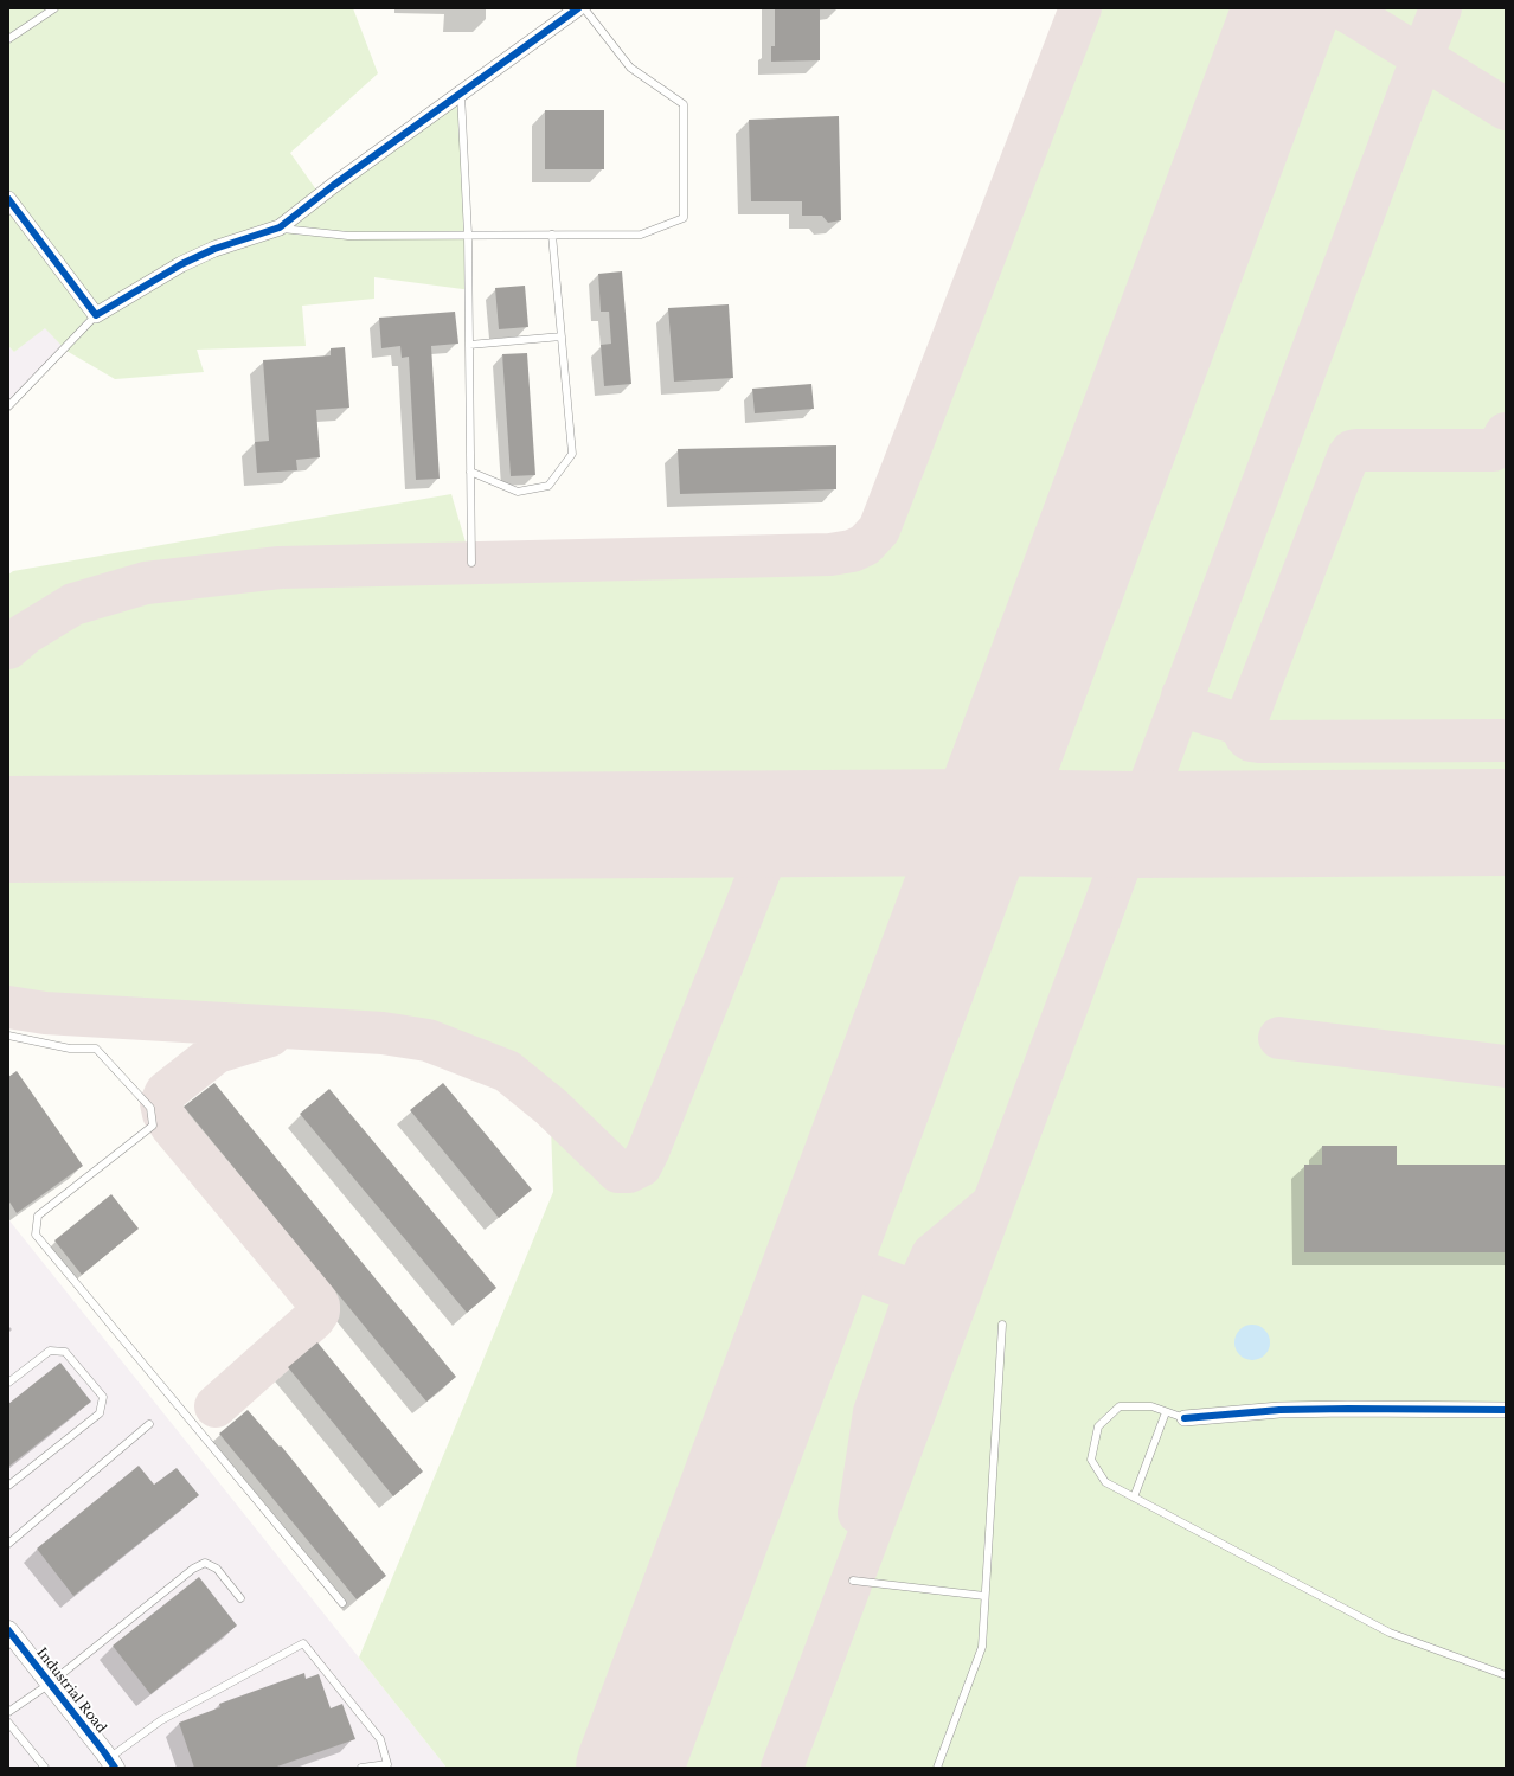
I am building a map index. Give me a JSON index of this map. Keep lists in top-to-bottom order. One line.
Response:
{"streets":{"street":["Industrial Road"]}}
